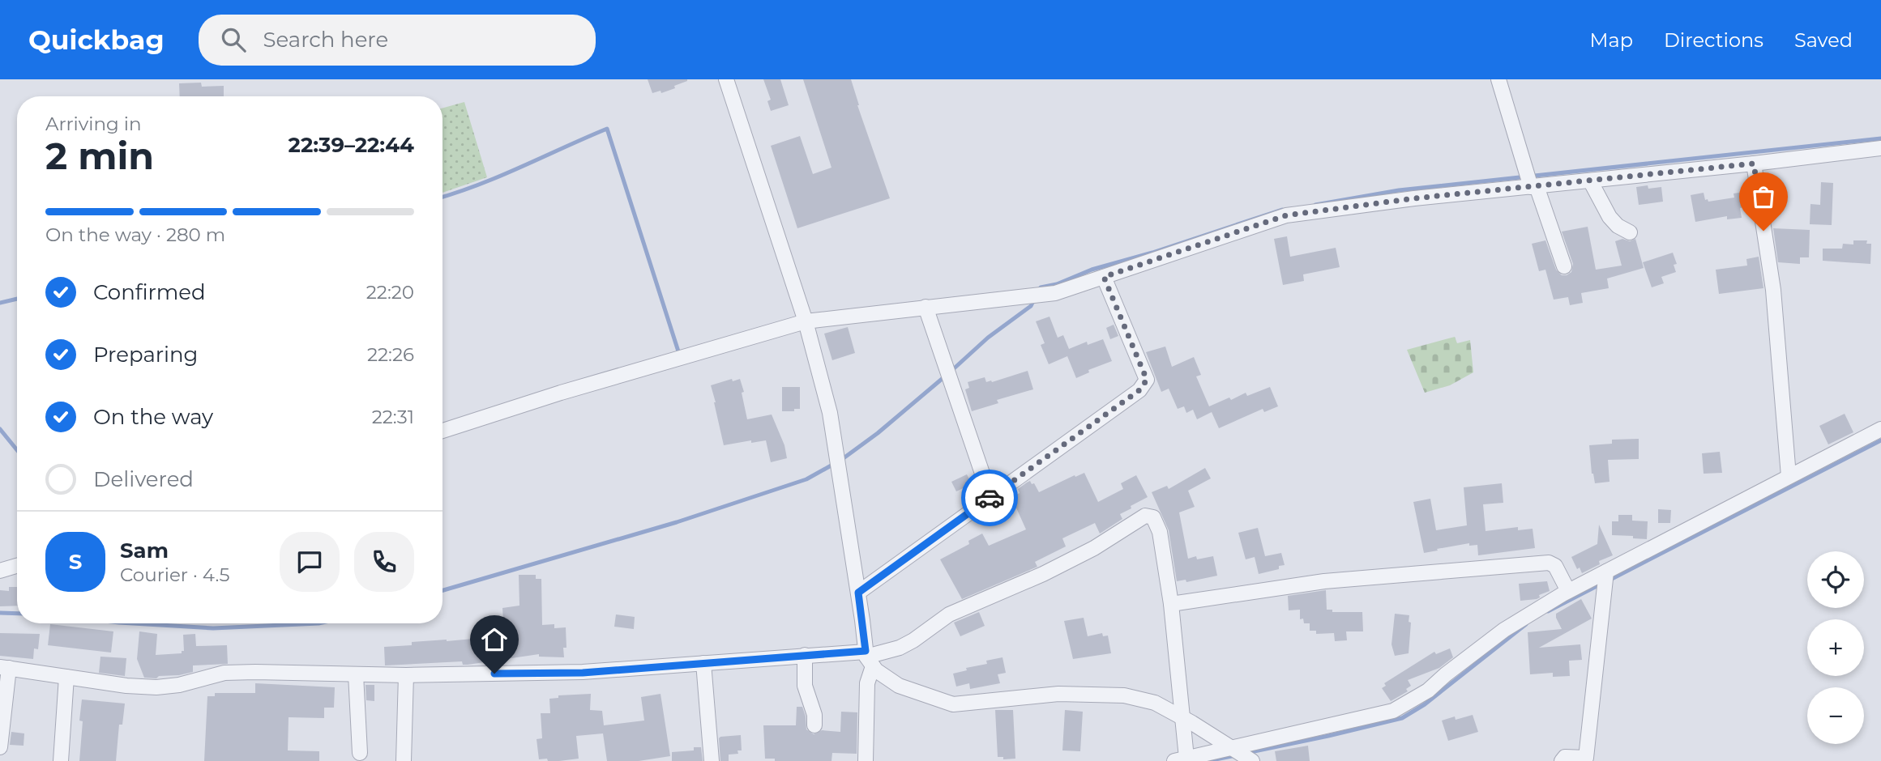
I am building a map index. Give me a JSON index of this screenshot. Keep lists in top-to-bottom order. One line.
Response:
{"page":{"header":"Quickbag","search":"Search here","nav":["Map","Directions","Saved"],"heading":["2 min","Arriving in","22:39–22:44"],"panel":["Sam","Courier · 4.5"],"bar":"On the way · 280 m","list":[["Confirmed","22:20"],["Preparing","22:26"],["On the way","22:31"],"Delivered"],"round":"S","map_buttons":["+","−"]}}
